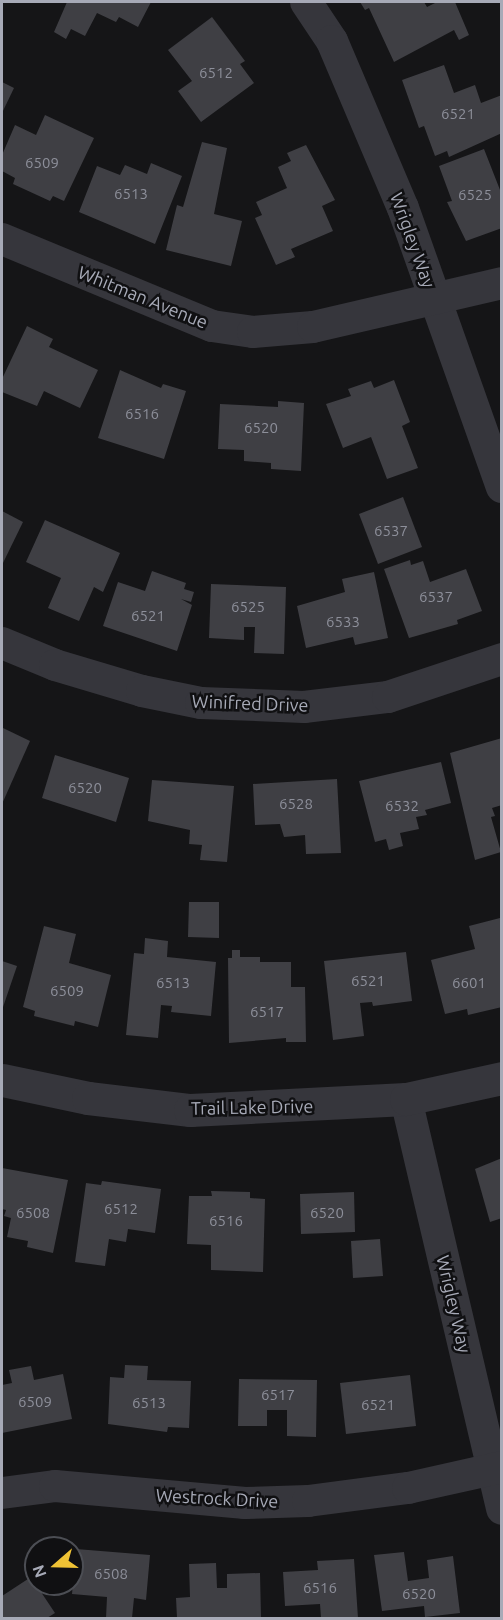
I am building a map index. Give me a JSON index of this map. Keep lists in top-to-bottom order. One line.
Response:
{"streets":{"street":["Wrigley Way","Whitman Avenue","Winifred Drive","Trail Lake Drive","Westrock Drive"]},"crossings":[["Wrigley Way","Whitman Avenue"],["Wrigley Way","Trail Lake Drive"],["Wrigley Way","Westrock Drive"]],"house_numbers":["6512","6521","6509","6513","6525","6516","6520","6537","6537","6525","6521","6533","6520","6528","6532","6521","6513","6601","6509","6517","6512","6508","6520","6516","6517","6509","6513","6521","6508","6516","6520"],"north":"left"}
